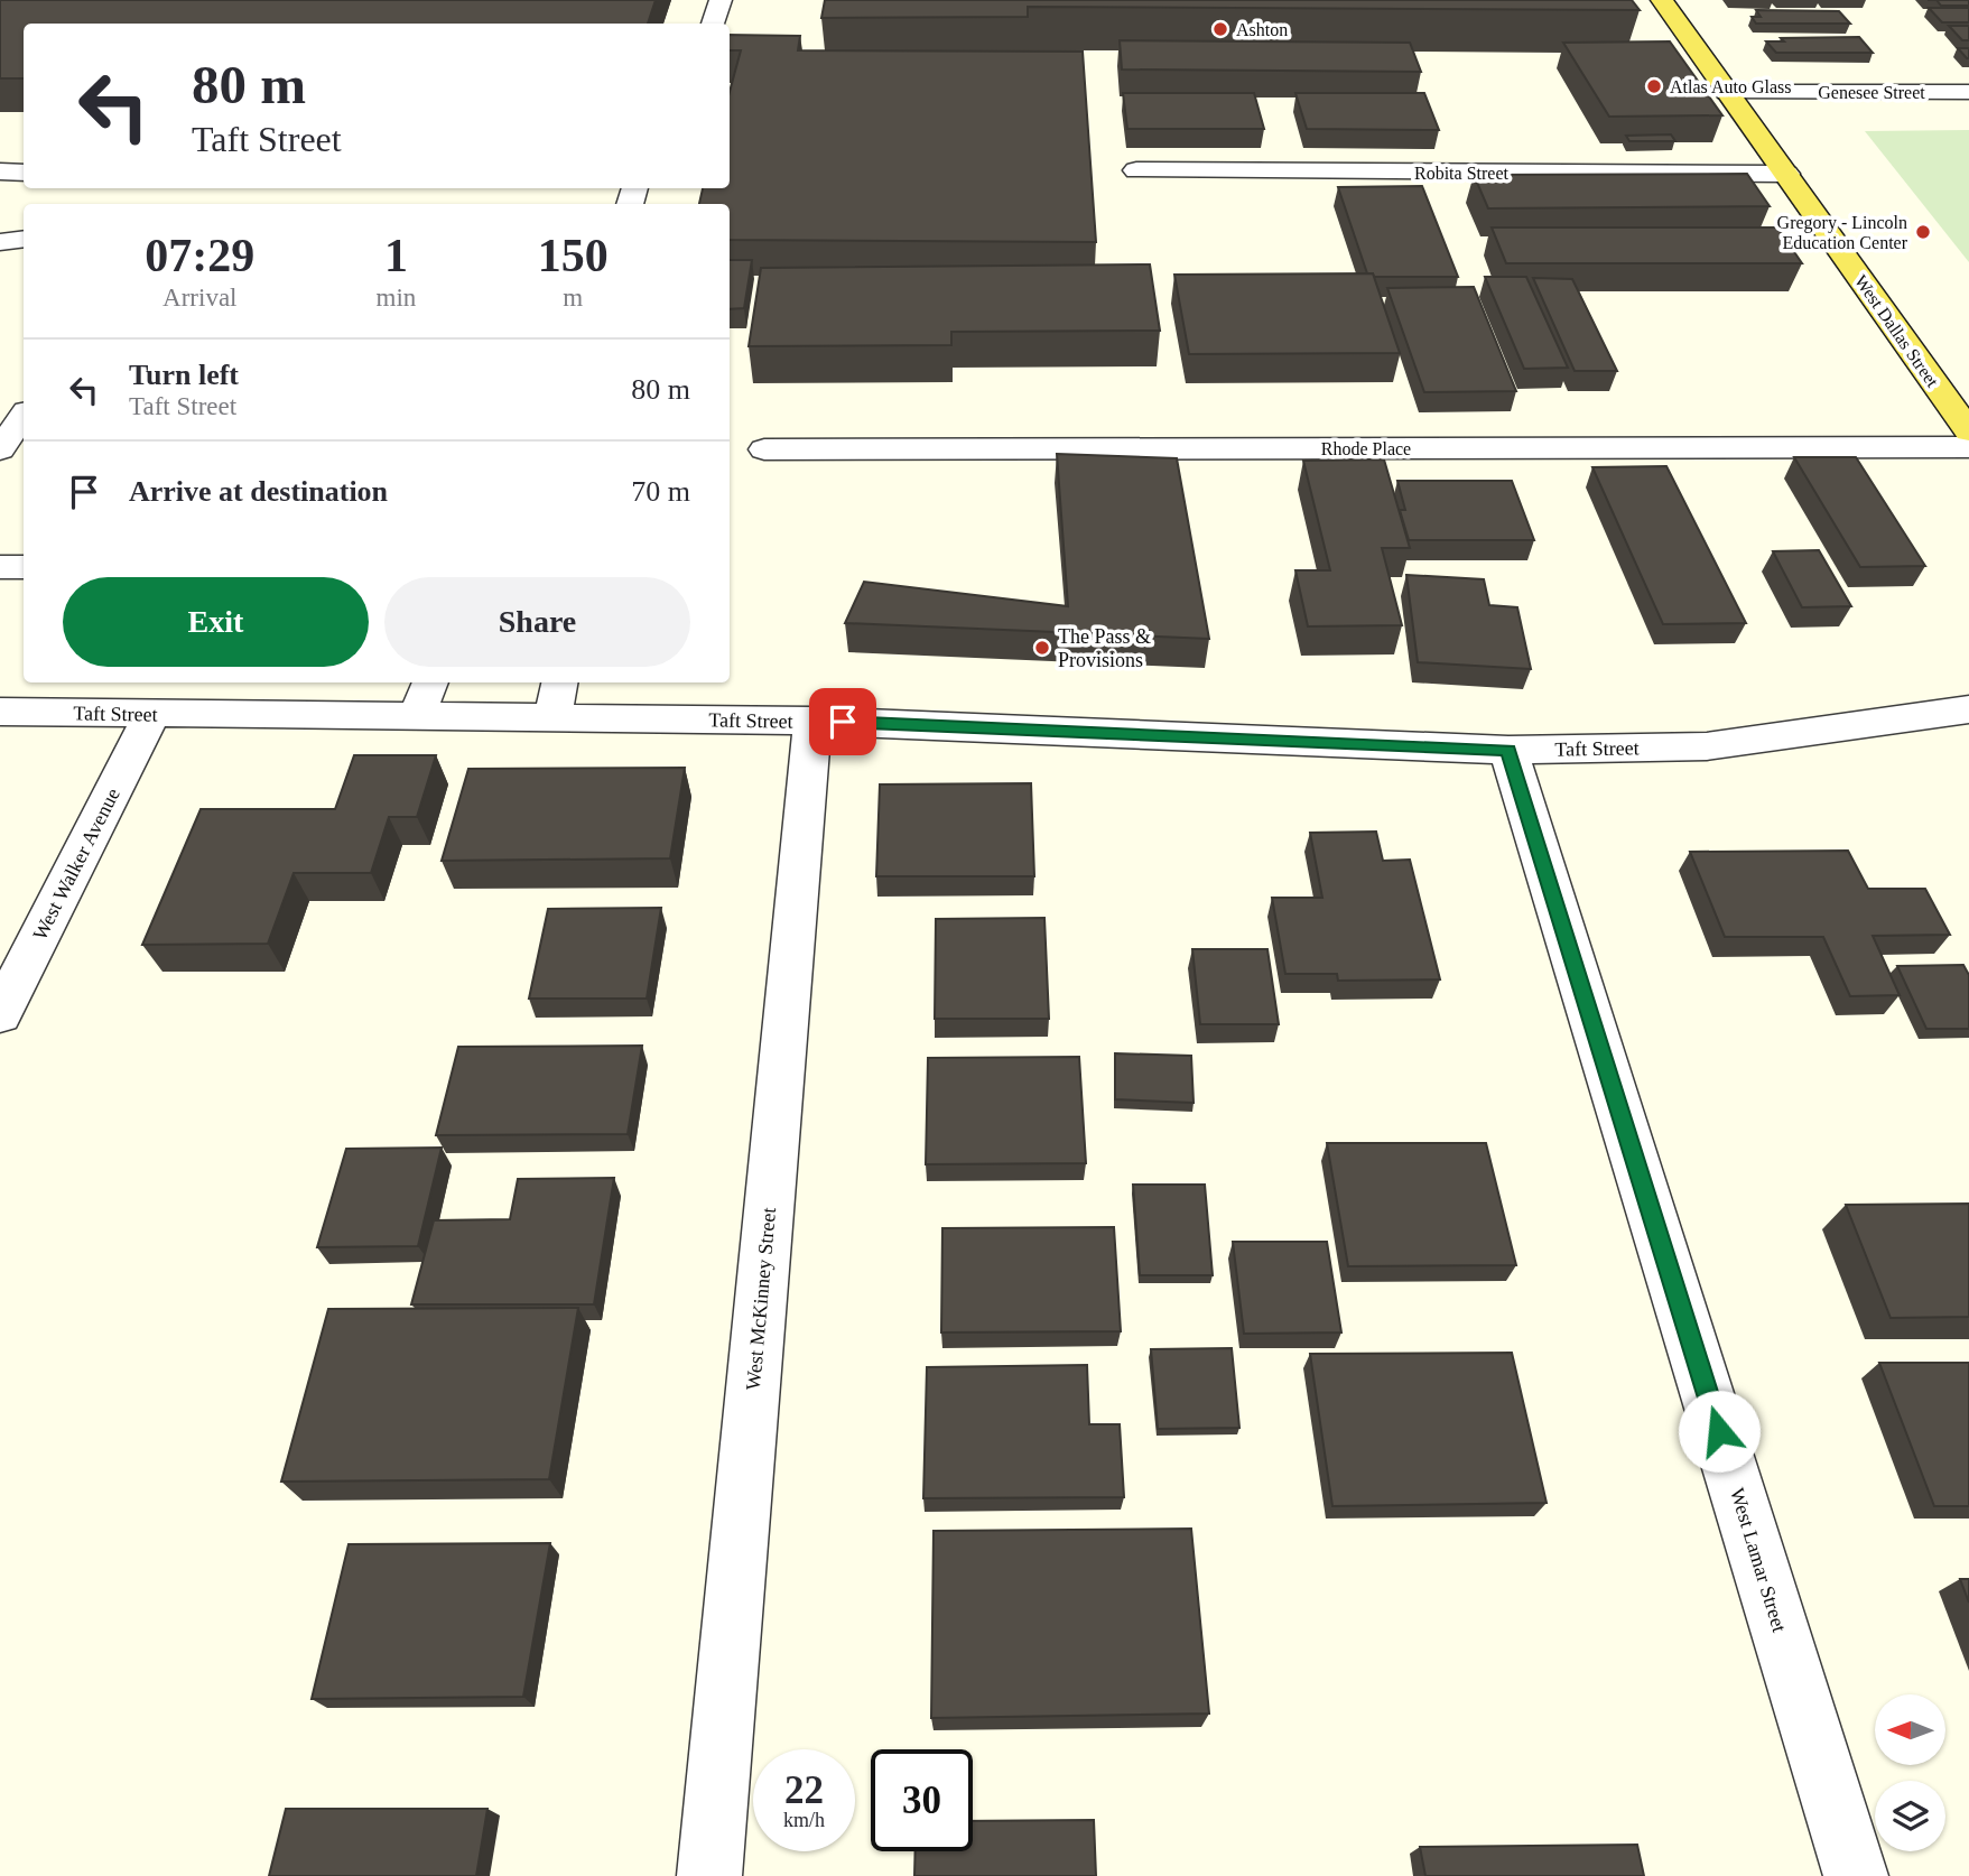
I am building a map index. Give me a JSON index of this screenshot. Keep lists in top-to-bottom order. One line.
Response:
{"streets":{"main road":["West Dallas Street"],"street":["Genesee Street","Robita Street","Rhode Place","Taft Street","West Walker Avenue","West McKinney Street","West Lamar Street"]},"crossings":[["Genesee Street","West Dallas Street"],["Robita Street","West Dallas Street"],["Taft Street","West Walker Avenue"],["Taft Street","West McKinney Street"],["Taft Street","West Lamar Street"]],"places":["Ashton","Atlas Auto Glass","Gregory - Lincoln Education Center","The Pass & Provisions"],"north":"left","page":{"turn":["80 m","Taft Street"],"eta":["07:29","Arrival","1","min","150","m"],"list":[{"name":"Turn left","note":"Taft Street","value":"80 m"},{"name":"Arrive at destination","value":"70 m"}],"buttons":["Exit","Share"],"speed":"22 km/h","limit":"30"}}
